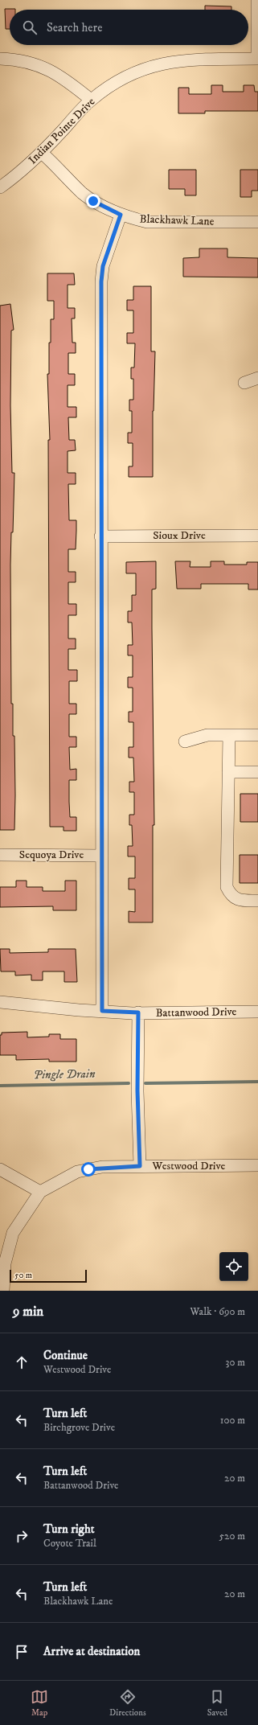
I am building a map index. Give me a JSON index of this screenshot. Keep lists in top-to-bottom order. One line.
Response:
{"streets":{"street":["Indian Pointe Drive","Blackhawk Lane","Sioux Drive","Sequoya Drive","Battanwood Drive","Westwood Drive"]},"crossings":[["Indian Pointe Drive","Blackhawk Lane"]],"water":["Pingle Drain"],"scale_bar":"50 m","page":{"search":"Search here","scale":"50 m","heading":["9 min","Walk · 690 m"],"list":[["Continue","Westwood Drive","30 m"],["Turn left","Birchgrove Drive","100 m"],["Turn left","Battanwood Drive","20 m"],["Turn right","Coyote Trail","520 m"],["Turn left","Blackhawk Lane","20 m"],"Arrive at destination"],"nav":["Map","Directions","Saved"]}}
